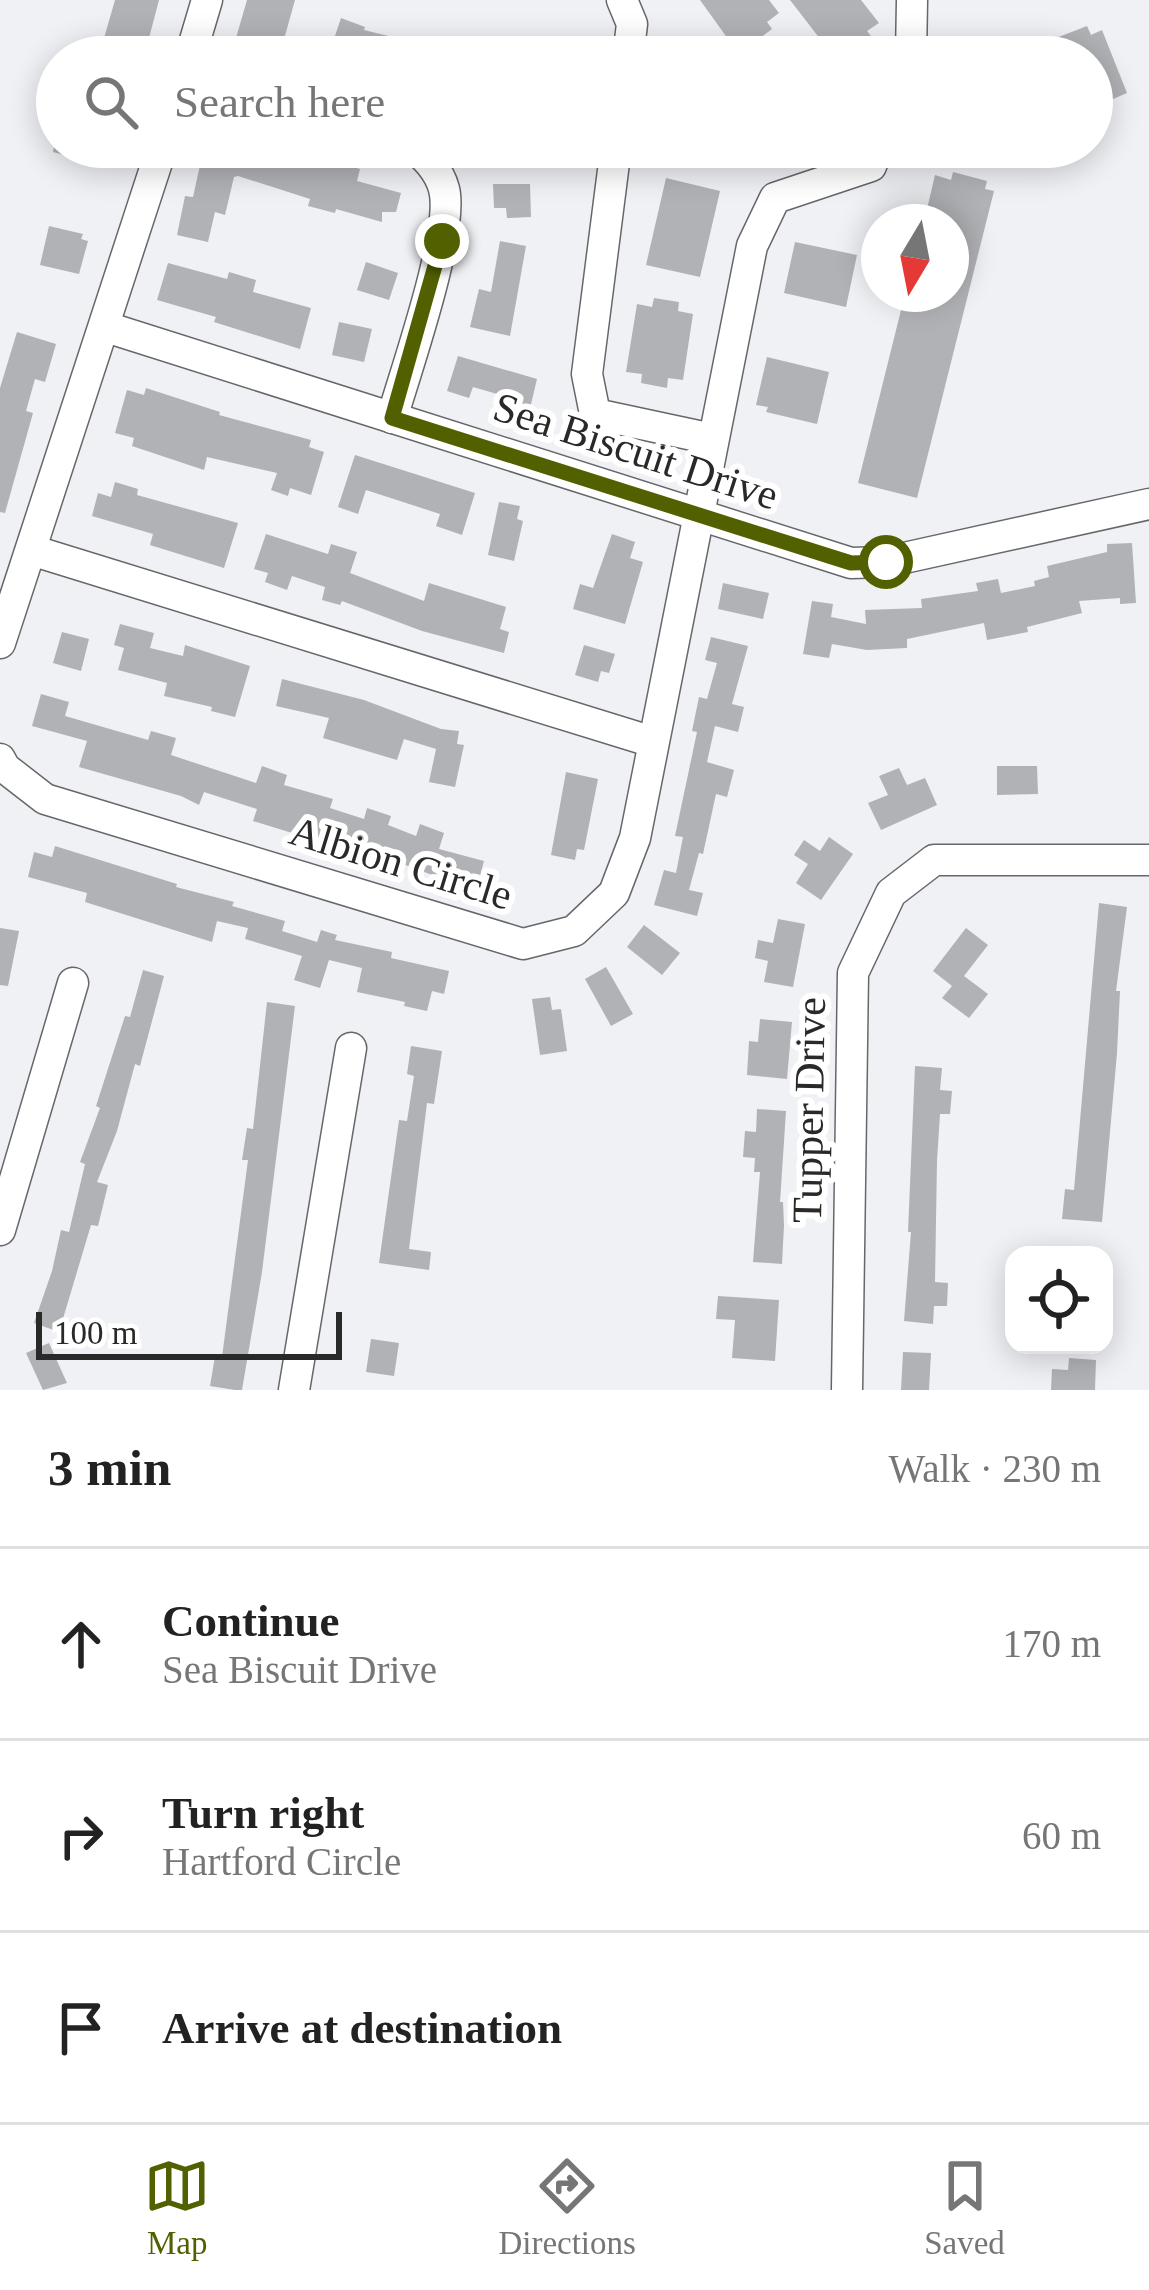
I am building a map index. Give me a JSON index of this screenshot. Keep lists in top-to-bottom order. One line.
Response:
{"streets":{"street":["Sea Biscuit Drive","Albion Circle","Tupper Drive"]},"crossings":[["Sea Biscuit Drive","Albion Circle"]],"scale_bar":"100 m","north":"bottom","page":{"search":"Search here","scale":"100 m","heading":["3 min","Walk · 230 m"],"list":[["Continue","Sea Biscuit Drive","170 m"],["Turn right","Hartford Circle","60 m"],"Arrive at destination"],"nav":["Map","Directions","Saved"]}}
